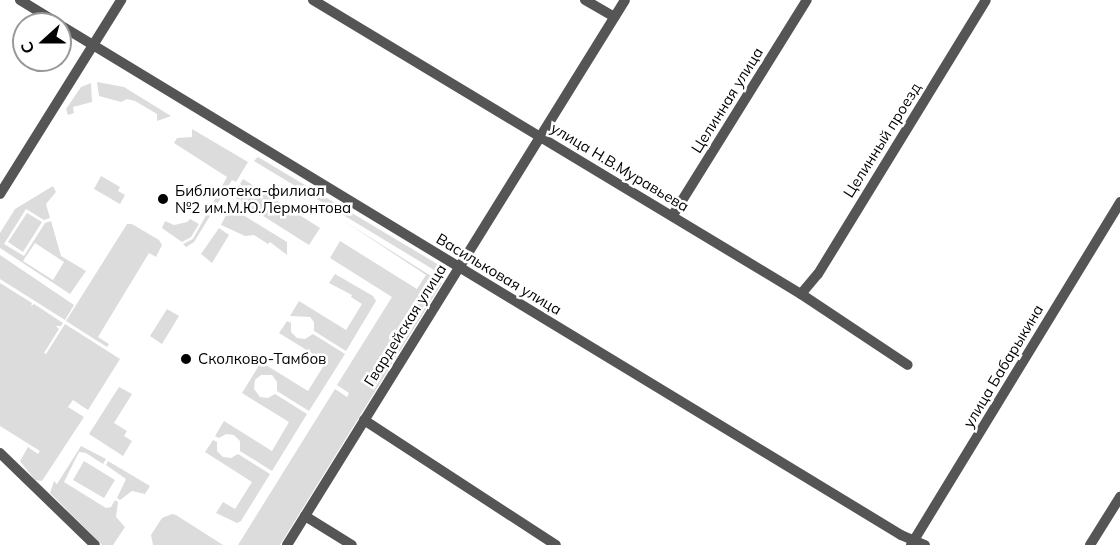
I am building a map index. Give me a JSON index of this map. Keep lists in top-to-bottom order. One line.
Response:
{"streets":{"street":["Целинная улица","Целинный проезд","улица Н.В.Муравьева","Васильковая улица","Гвардейская улица","улица Бабарыкина"]},"crossings":[["Целинная улица","улица Н.В.Муравьева"],["Целинный проезд","улица Н.В.Муравьева"],["улица Н.В.Муравьева","Гвардейская улица"],["Васильковая улица","Гвардейская улица"],["Васильковая улица","улица Бабарыкина"]],"places":["Библиотека-филиал №2 им.М.Ю.Лермонтова","Сколково-Тамбов"],"north":"left"}
